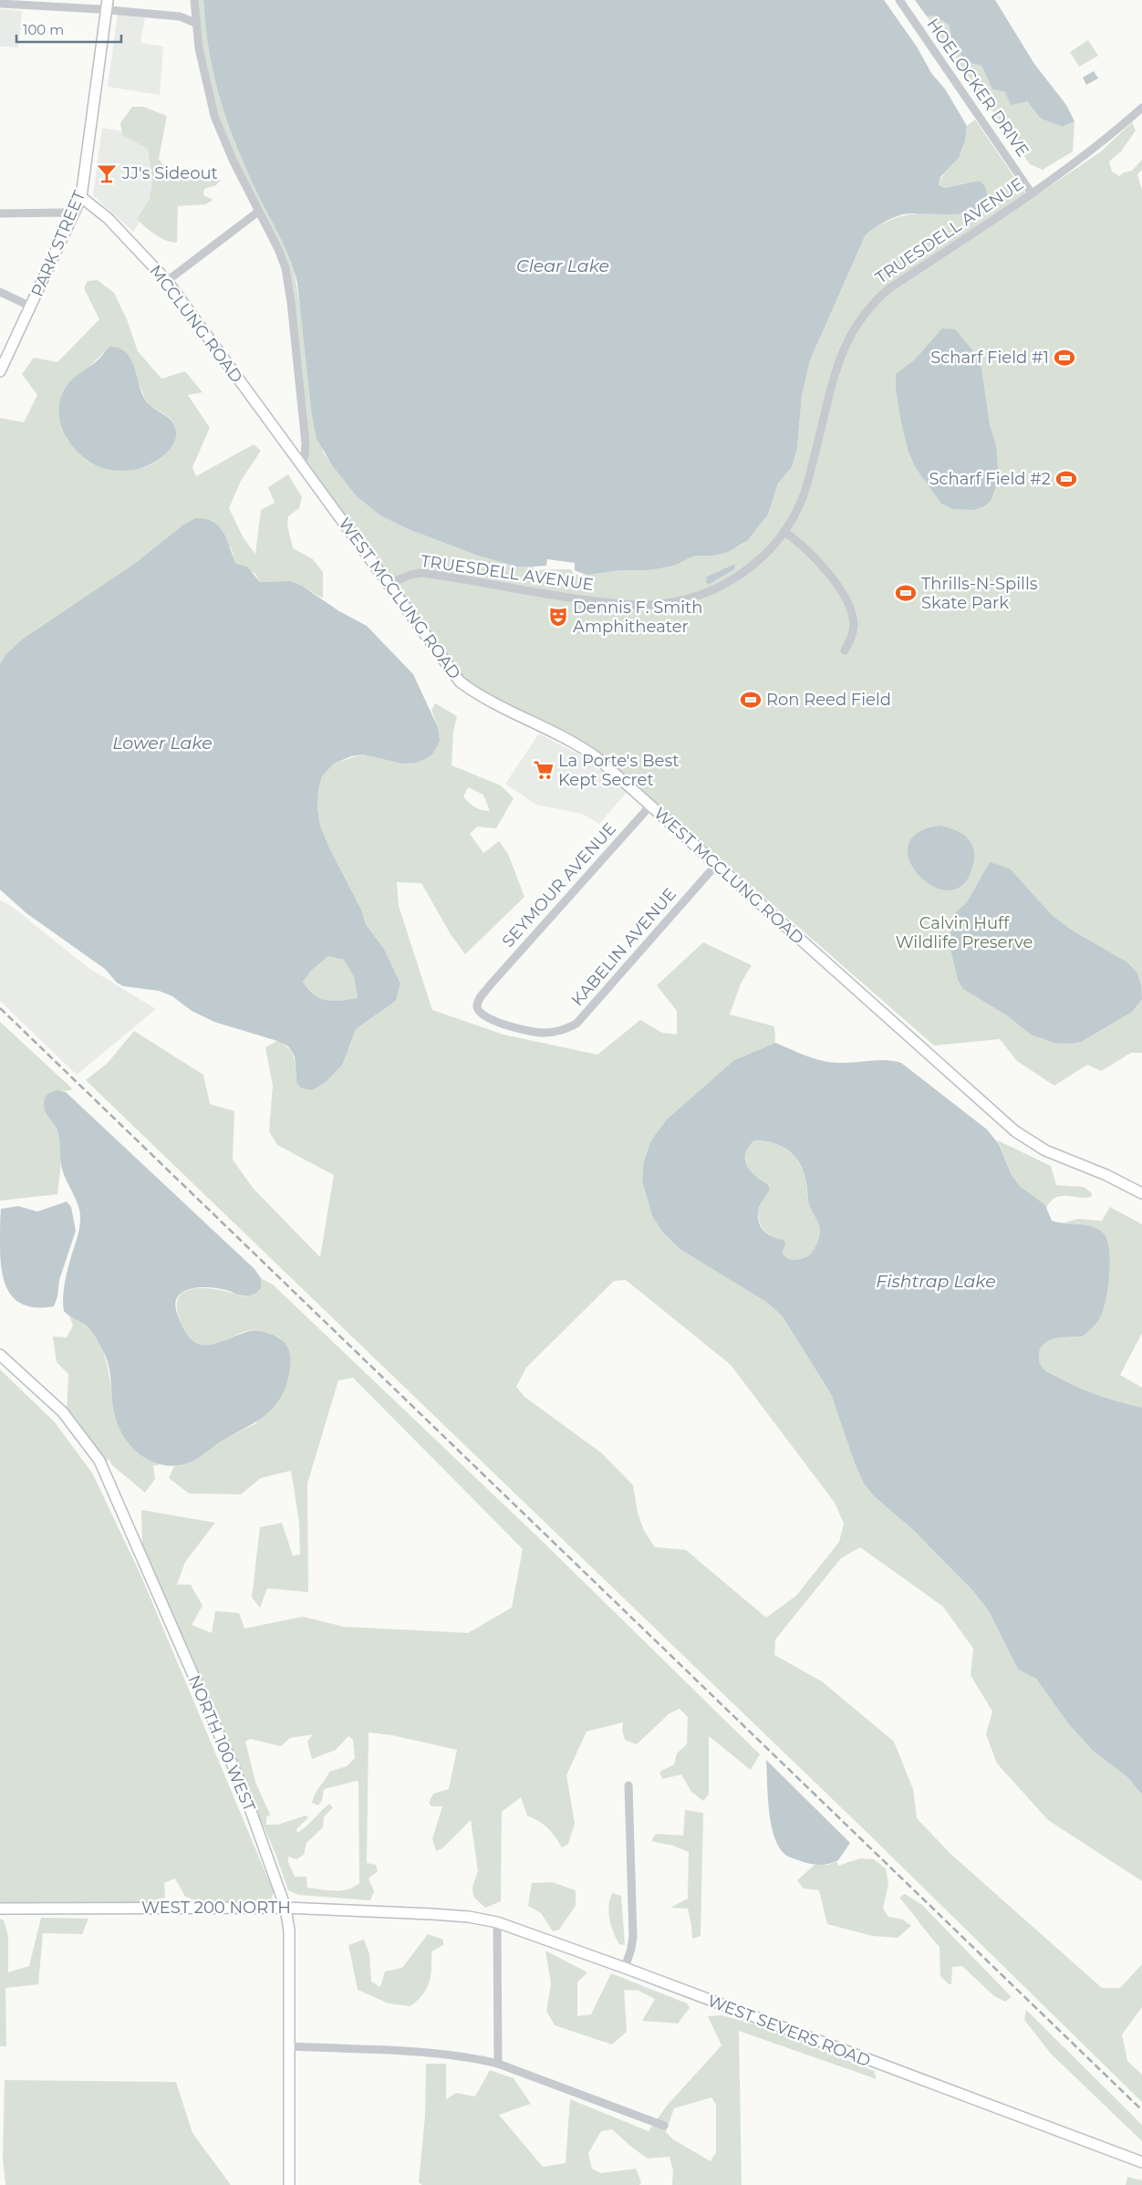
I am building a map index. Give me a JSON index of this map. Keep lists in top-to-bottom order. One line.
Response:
{"streets":{"street":["HOELOCKER DRIVE","TRUESDELL AVENUE","PARK STREET","MCCLUNG ROAD","WEST MCCLUNG ROAD","SEYMOUR AVENUE","KABELIN AVENUE","NORTH 100 WEST","WEST 200 NORTH","WEST SEVERS ROAD"]},"crossings":[["HOELOCKER DRIVE","TRUESDELL AVENUE"],["TRUESDELL AVENUE","WEST MCCLUNG ROAD"],["PARK STREET","MCCLUNG ROAD"],["MCCLUNG ROAD","WEST MCCLUNG ROAD"],["WEST MCCLUNG ROAD","SEYMOUR AVENUE"],["WEST MCCLUNG ROAD","KABELIN AVENUE"],["SEYMOUR AVENUE","KABELIN AVENUE"],["NORTH 100 WEST","WEST 200 NORTH"],["WEST 200 NORTH","WEST SEVERS ROAD"]],"water":["Clear Lake","Lower Lake","Fishtrap Lake"],"parks":["Calvin Huff Wildlife Preserve"],"places":{"bar":["JJ's Sideout"],"sports":["Scharf Field #1","Scharf Field #2","Thrills-N-Spills Skate Park","Ron Reed Field"],"theatre":["Dennis F. Smith Amphitheater"],"supermarket":["La Porte's Best Kept Secret"]},"scale_bar":"100 m"}
